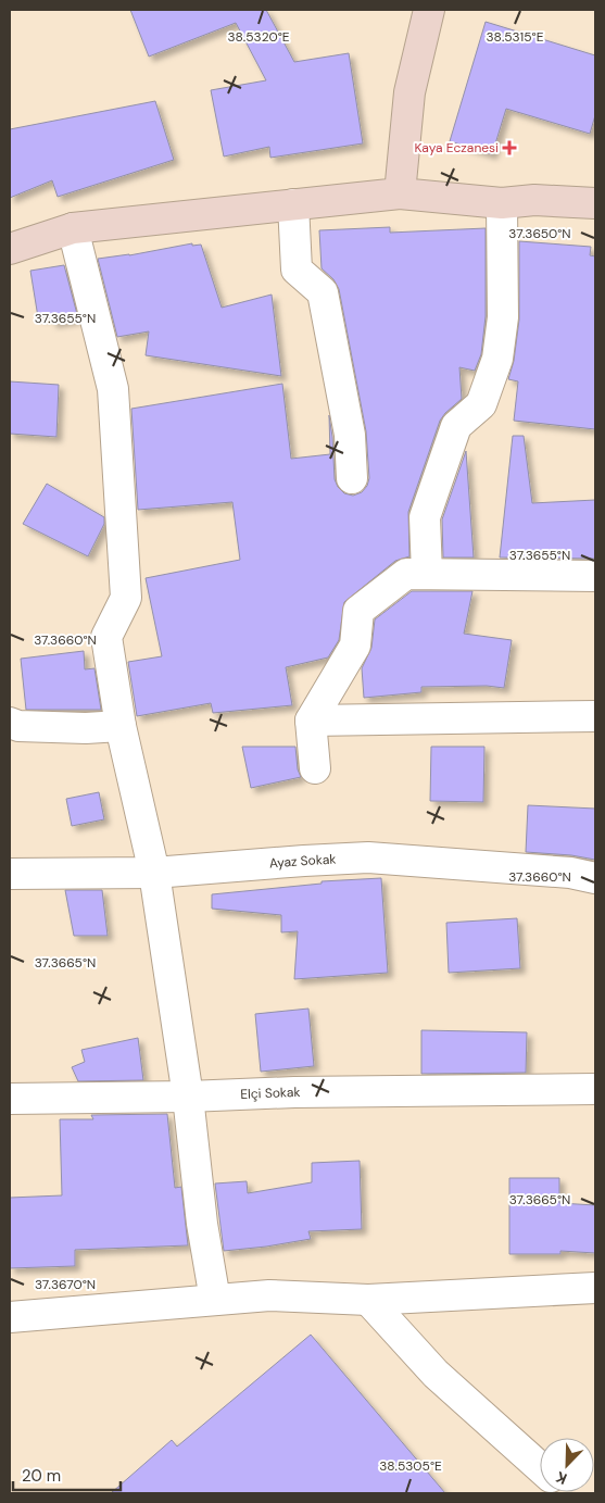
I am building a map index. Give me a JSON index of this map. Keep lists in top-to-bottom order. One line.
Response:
{"streets":{"street":["Ayaz Sokak","Elçi Sokak"]},"places":{"health":["Kaya Eczanesi"]},"scale_bar":"20 m","north":"bottom left","coordinates":["38.5320°E","38.5315°E","37.3650°N","37.3655°N","37.3660°N","37.3665°N","37.3670°N","38.5305°E"]}
